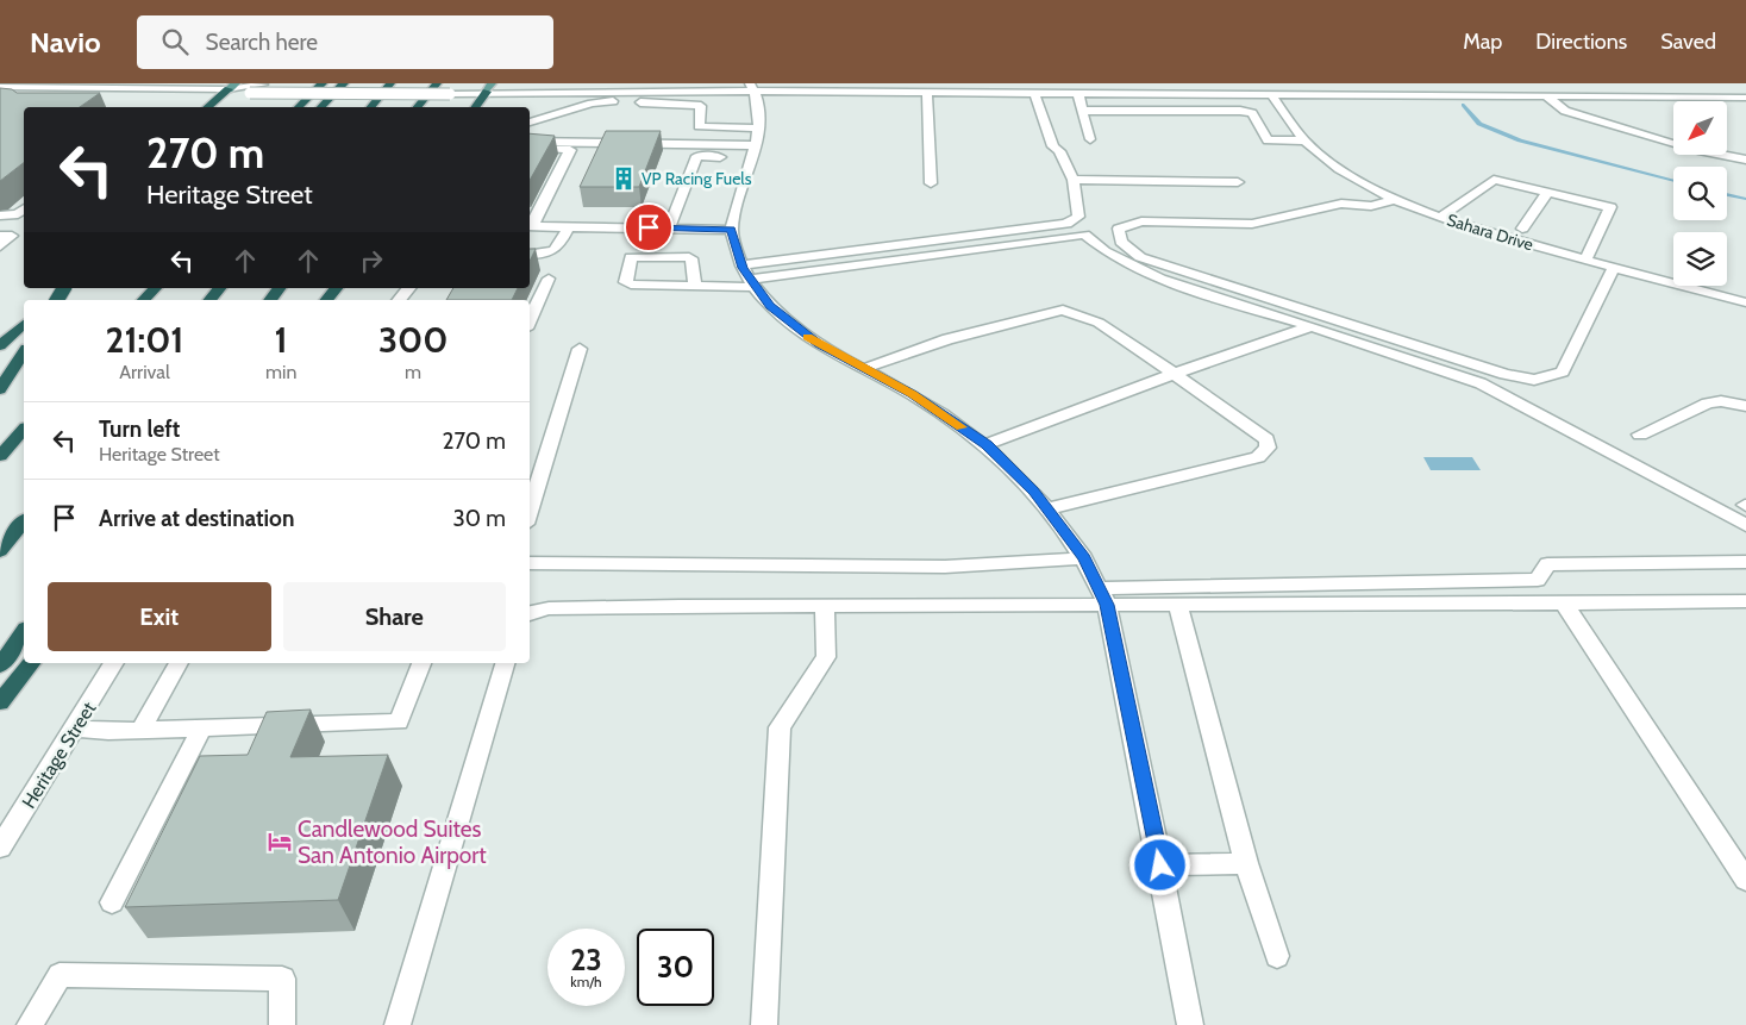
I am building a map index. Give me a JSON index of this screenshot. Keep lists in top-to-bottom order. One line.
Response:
{"streets":{"street":["Sahara Drive","Heritage Street"]},"places":{"building":["VP Racing Fuels"],"hotel":["Candlewood Suites San Antonio Airport"]},"north":"bottom left","page":{"header":"Navio","search":"Search here","nav":["Map","Directions","Saved"],"turn":["270 m","Heritage Street"],"eta":["21:01","Arrival","1","min","300","m"],"list":[{"name":"Turn left","note":"Heritage Street","value":"270 m"},{"name":"Arrive at destination","value":"30 m"}],"buttons":["Exit","Share"],"speed":"23 km/h","limit":"30"}}
